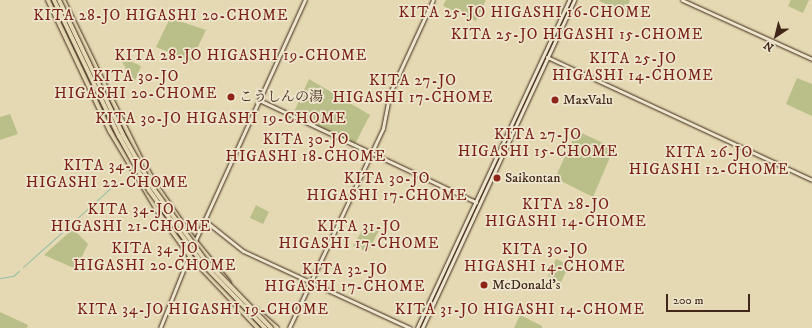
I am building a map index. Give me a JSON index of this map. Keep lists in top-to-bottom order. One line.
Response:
{"districts":["KITA 25-JO HIGASHI 16-CHOME","KITA 28-JO HIGASHI 20-CHOME","KITA 25-JO HIGASHI 15-CHOME","KITA 28-JO HIGASHI 19-CHOME","KITA 25-JO HIGASHI 14-CHOME","KITA 30-JO HIGASHI 20-CHOME","KITA 27-JO HIGASHI 17-CHOME","KITA 30-JO HIGASHI 19-CHOME","KITA 27-JO HIGASHI 15-CHOME","KITA 30-JO HIGASHI 18-CHOME","KITA 26-JO HIGASHI 12-CHOME","KITA 34-JO HIGASHI 22-CHOME","KITA 30-JO HIGASHI 17-CHOME","KITA 28-JO HIGASHI 14-CHOME","KITA 34-JO HIGASHI 21-CHOME","KITA 31-JO HIGASHI 17-CHOME","KITA 34-JO HIGASHI 20-CHOME","KITA 30-JO HIGASHI 14-CHOME","KITA 32-JO HIGASHI 17-CHOME","KITA 34-JO HIGASHI 19-CHOME","KITA 31-JO HIGASHI 14-CHOME"],"places":["こうしんの湯","MaxValu","Saikontan","McDonald's"],"scale_bar":"200 m","north":"bottom left"}
